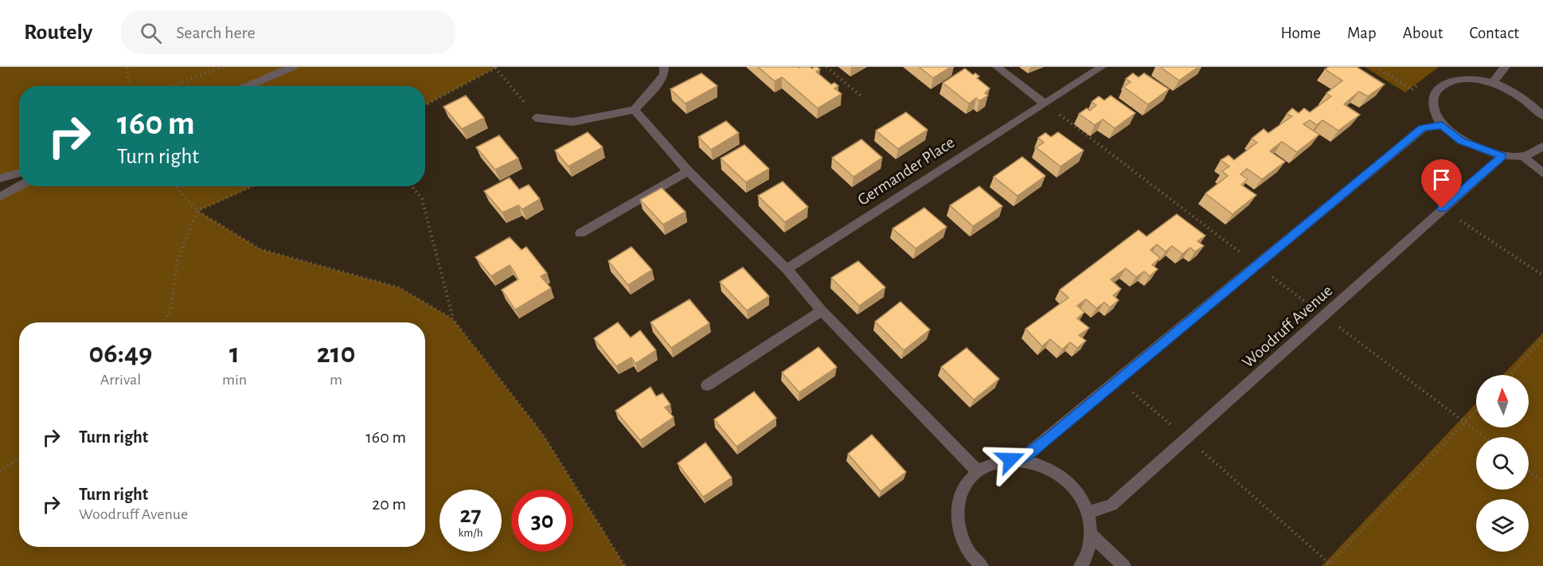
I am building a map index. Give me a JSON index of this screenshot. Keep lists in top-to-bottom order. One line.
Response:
{"streets":{"street":["Germander Place","Woodruff Avenue"]},"north":"top","page":{"header":"Routely","search":"Search here","nav":["Home","Map","About","Contact"],"turn":["160 m","Turn right"],"eta":["06:49","Arrival","1","min","210","m"],"list":[{"name":"Turn right","value":"160 m"},{"name":"Turn right","note":"Woodruff Avenue","value":"20 m"}],"speed":"27 km/h","limit":"30"}}
